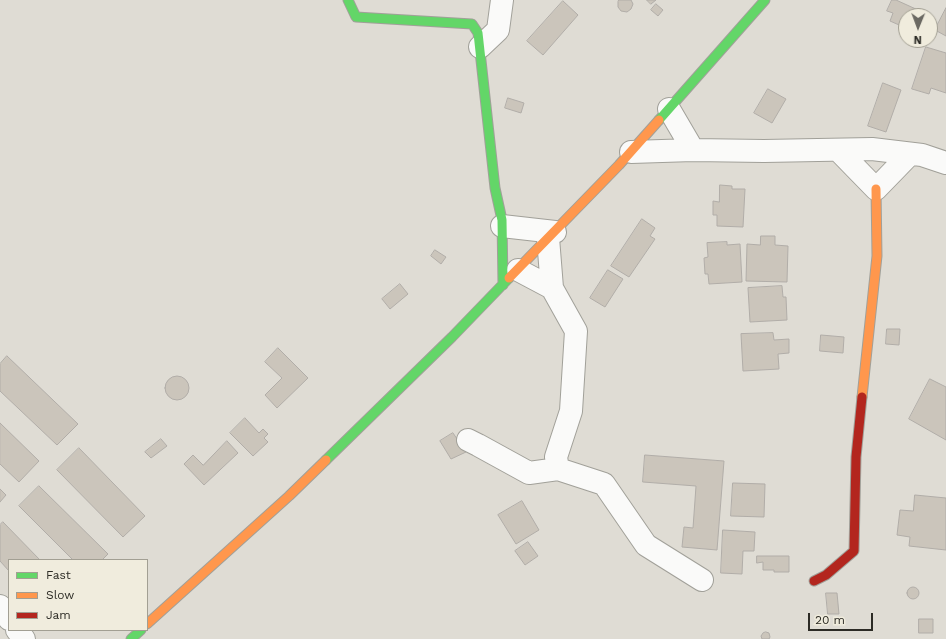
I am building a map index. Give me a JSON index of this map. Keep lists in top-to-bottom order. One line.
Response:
{"legend":["Fast","Slow","Jam"],"scale_bar":"20 m","north":"bottom"}
